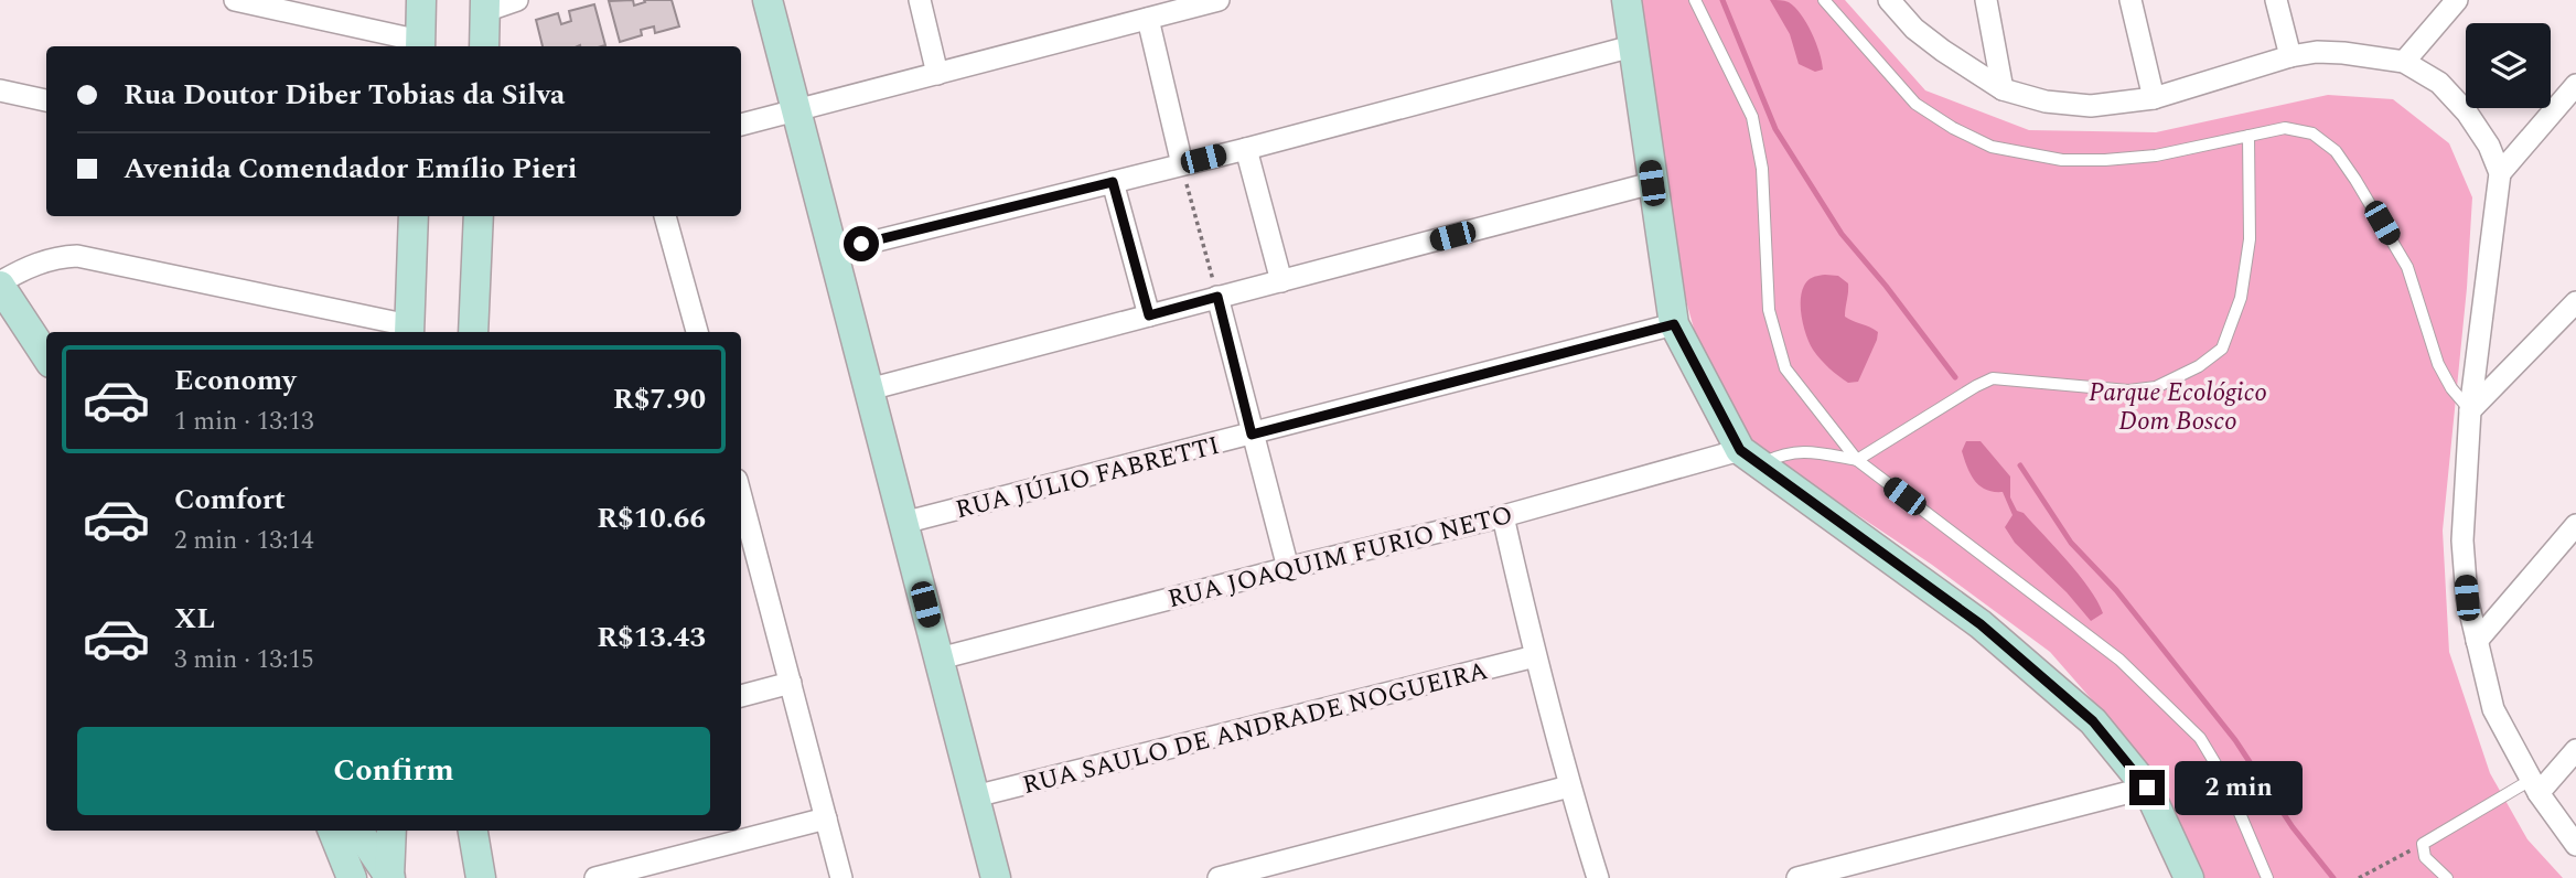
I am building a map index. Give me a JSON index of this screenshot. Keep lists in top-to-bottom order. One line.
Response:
{"streets":{"street":["RUA JÚLIO FABRETTI","RUA JOAQUIM FURIO NETO","RUA SAULO DE ANDRADE NOGUEIRA"]},"parks":["Parque Ecológico Dom Bosco"],"page":{"banner":["Rua Doutor Diber Tobias da Silva","Avenida Comendador Emílio Pieri"],"list":[{"name":"Economy","note":"1 min · 13:13","value":"R$7.90"},{"name":"Comfort","note":"2 min · 13:14","value":"R$10.66"},{"name":"XL","note":"3 min · 13:15","value":"R$13.43"}],"buttons":"Confirm","bubble":"2 min"}}
